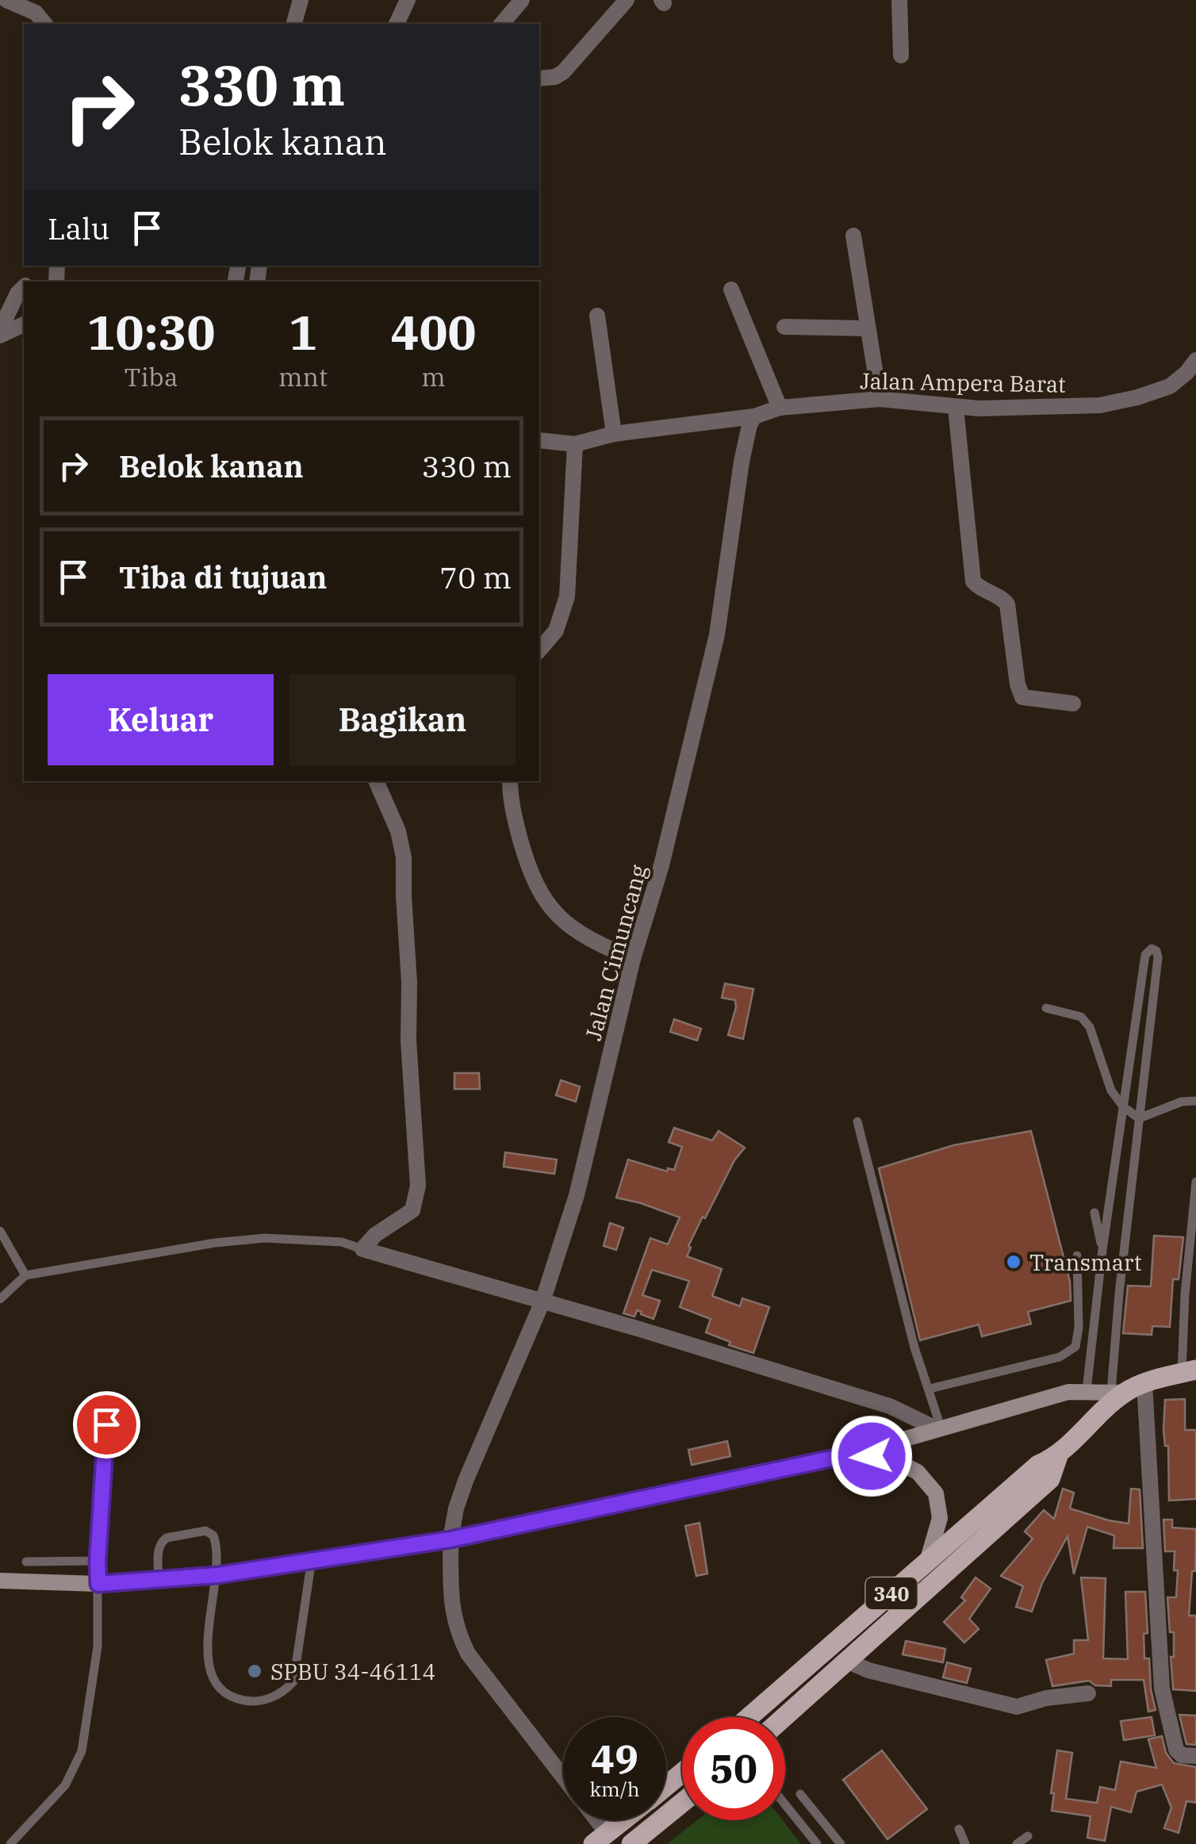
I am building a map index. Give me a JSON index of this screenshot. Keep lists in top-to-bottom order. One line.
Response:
{"streets":{"main road":["340"],"street":["Jalan Ampera Barat","Jalan Cimuncang"]},"places":["Transmart","SPBU 34-46114"],"page":{"turn":["330 m","Belok kanan"],"then":"Lalu","eta":["10:30","Tiba","1","mnt","400","m"],"list":[{"name":"Belok kanan","value":"330 m"},{"name":"Tiba di tujuan","value":"70 m"}],"buttons":["Keluar","Bagikan"],"speed":"49 km/h","limit":"50"}}
